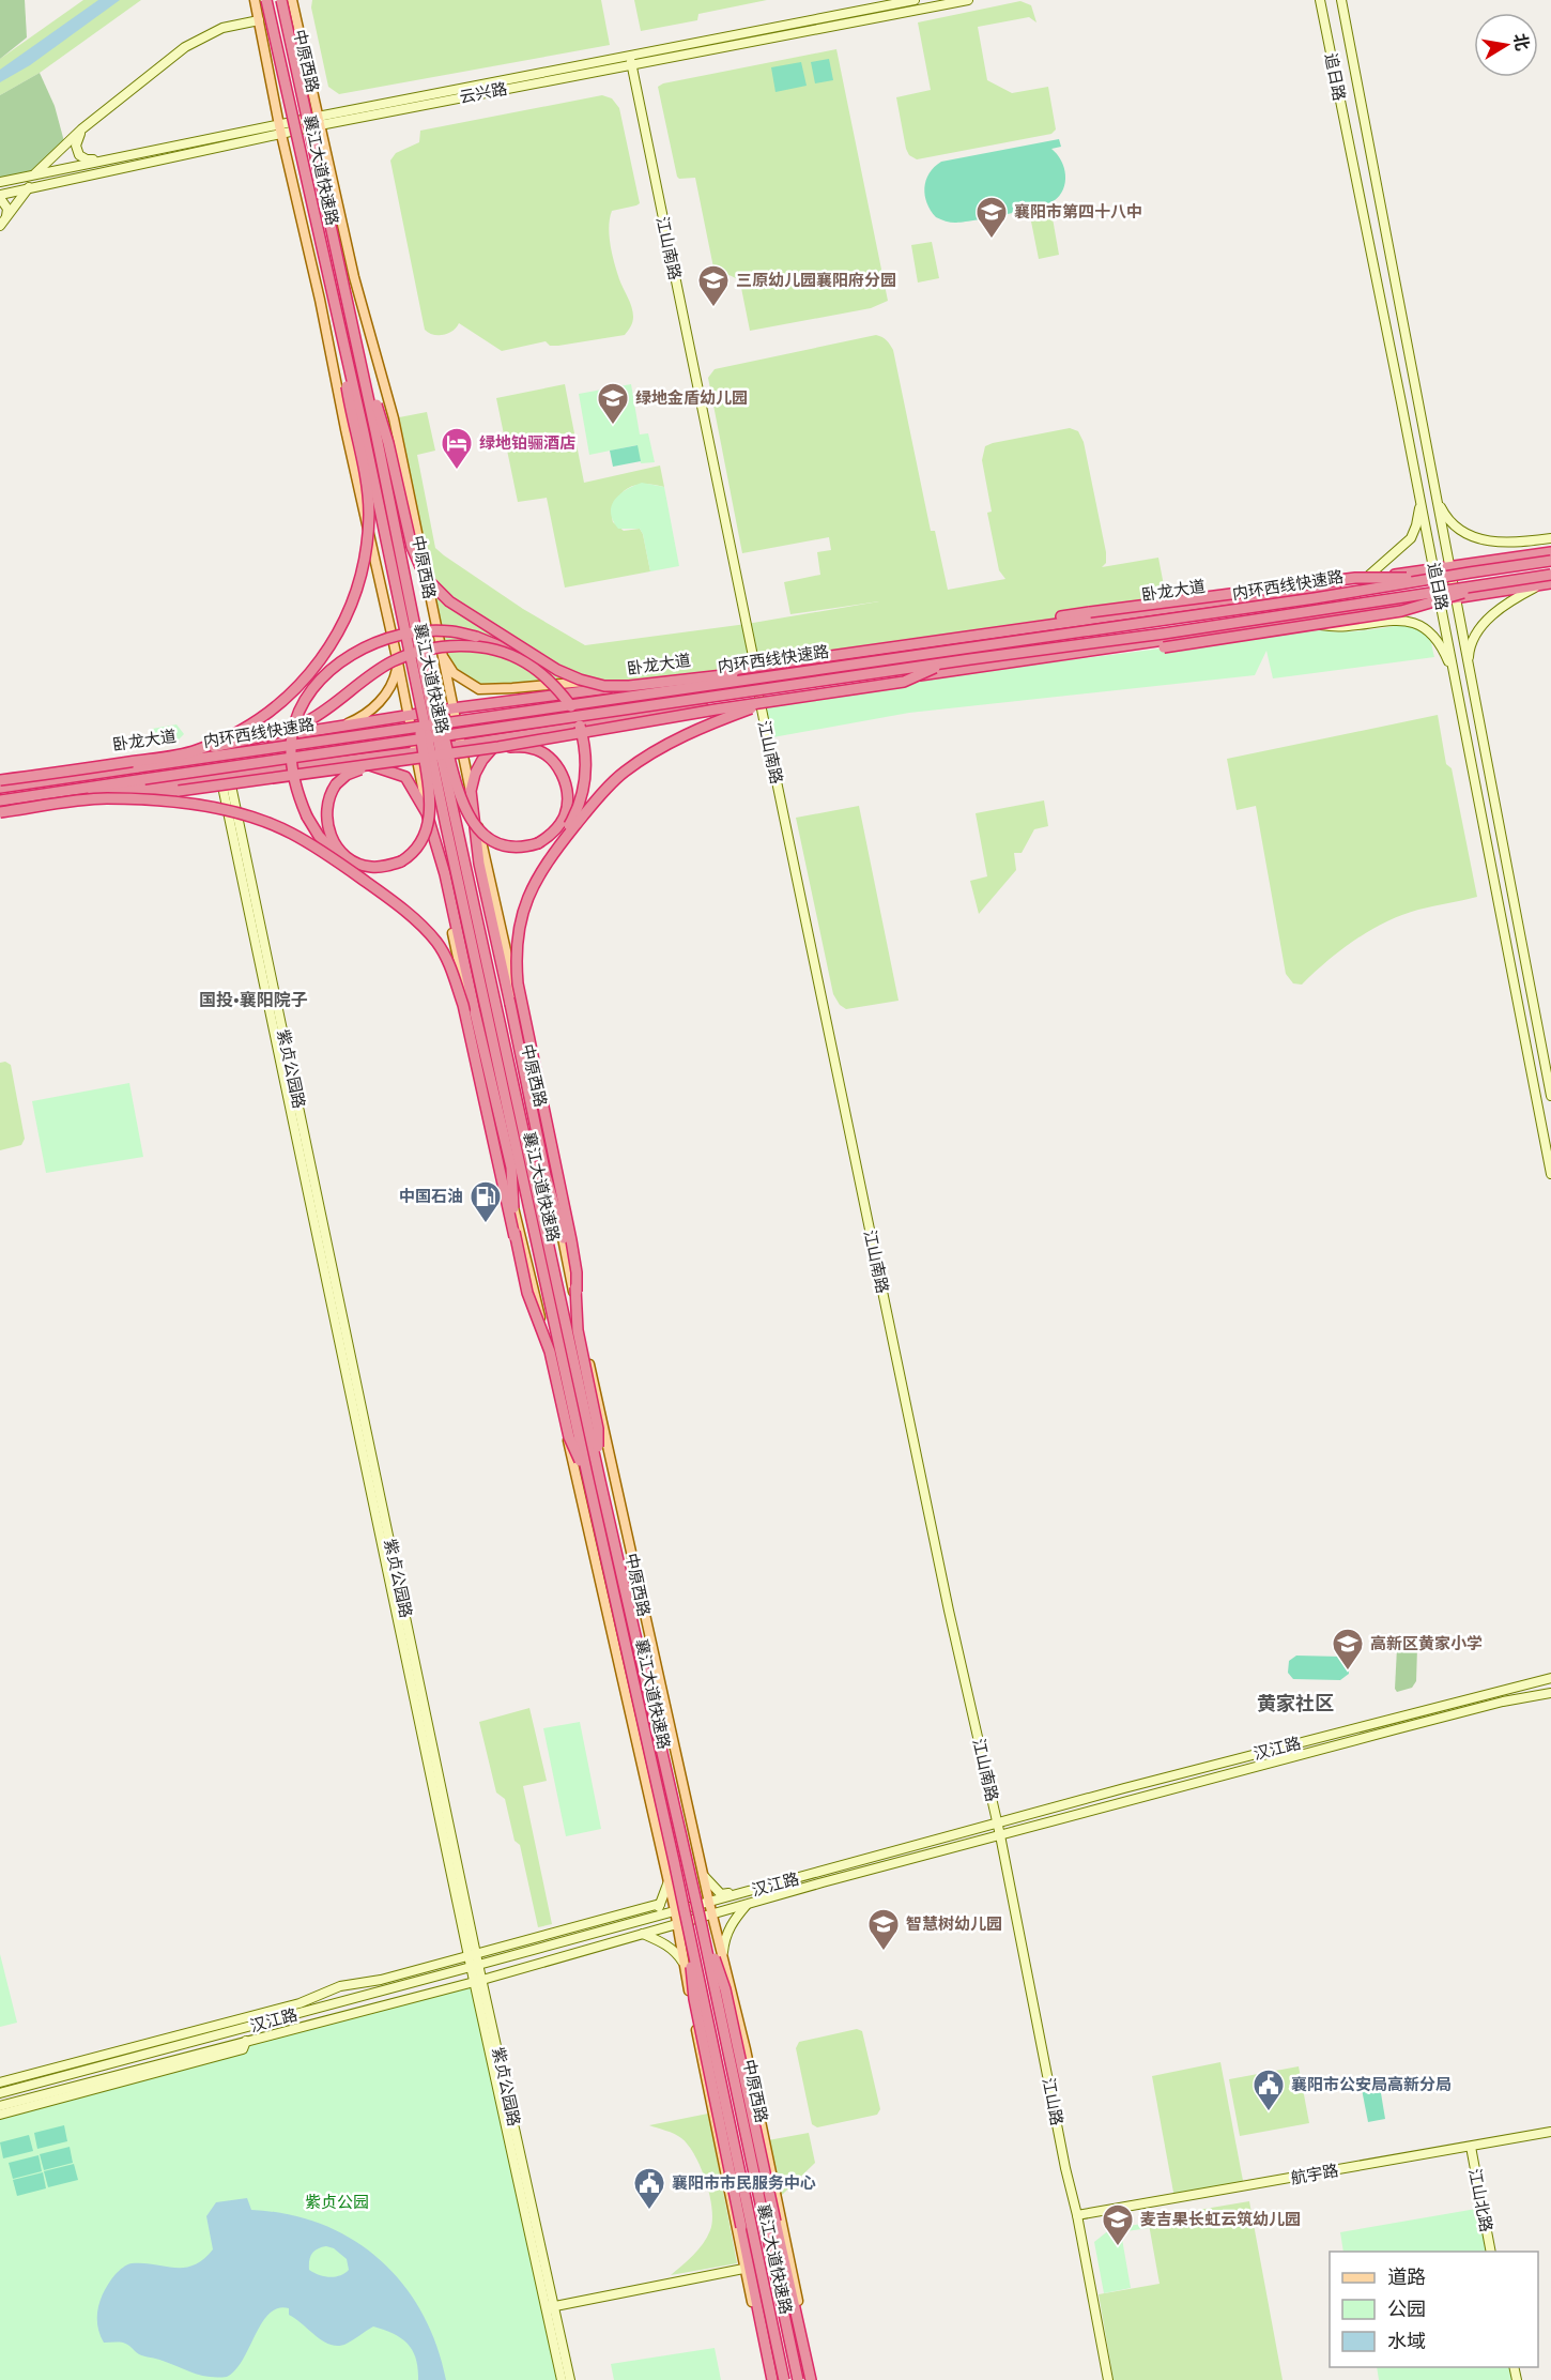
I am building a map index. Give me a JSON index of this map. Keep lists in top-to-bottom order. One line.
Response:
{"streets":{"highway":["襄江大道快速路","内环西线快速路","卧龙大道"],"main road":["中原西路"],"street":["追日路","云兴路","江山南路","紫贞公园路","汉江路","江山路","航宇路","江山北路"]},"crossings":[["中原西路","云兴路"],["中原西路","卧龙大道"],["中原西路","汉江路"],["追日路","卧龙大道"],["云兴路","江山南路"],["江山南路","卧龙大道"],["江山南路","汉江路"],["江山南路","江山路"],["紫贞公园路","汉江路"],["汉江路","江山路"],["江山路","航宇路"],["航宇路","江山北路"]],"districts":["国投·襄阳院子","黄家社区"],"parks":["紫贞公园"],"places":{"school or university":["襄阳市第四十八中","三原幼儿园襄阳府分园","绿地金盾幼儿园","高新区黄家小学","智慧树幼儿园","麦吉果长虹云筑幼儿园"],"hotel":["绿地铂骊酒店"],"fuel station":["中国石油"],"public building":["襄阳市公安局高新分局","襄阳市市民服务中心"]},"legend":["道路","公园","水域"],"north":"right"}
